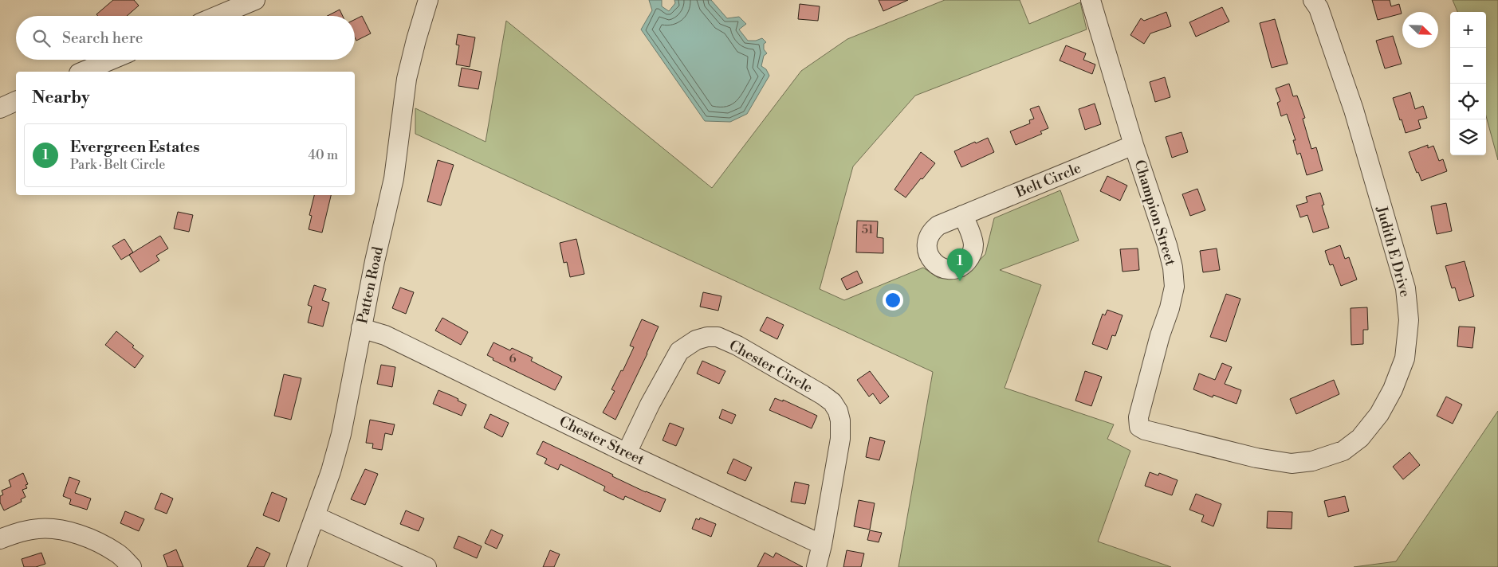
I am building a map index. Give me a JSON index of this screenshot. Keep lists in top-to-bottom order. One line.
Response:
{"streets":{"street":["Belt Circle","Champion Street","Judith E Drive","Patten Road","Chester Circle","Chester Street"]},"crossings":[["Belt Circle","Champion Street"],["Champion Street","Judith E Drive"],["Patten Road","Chester Street"],["Chester Circle","Chester Street"]],"house_numbers":["51","6"],"north":"bottom right","page":{"map_buttons":["+","−"],"search":"Search here","heading":"Nearby","list":[{"mark":"1","name":"Evergreen Estates","note":"Park · Belt Circle","value":"40 m"}],"pins":"1"}}
